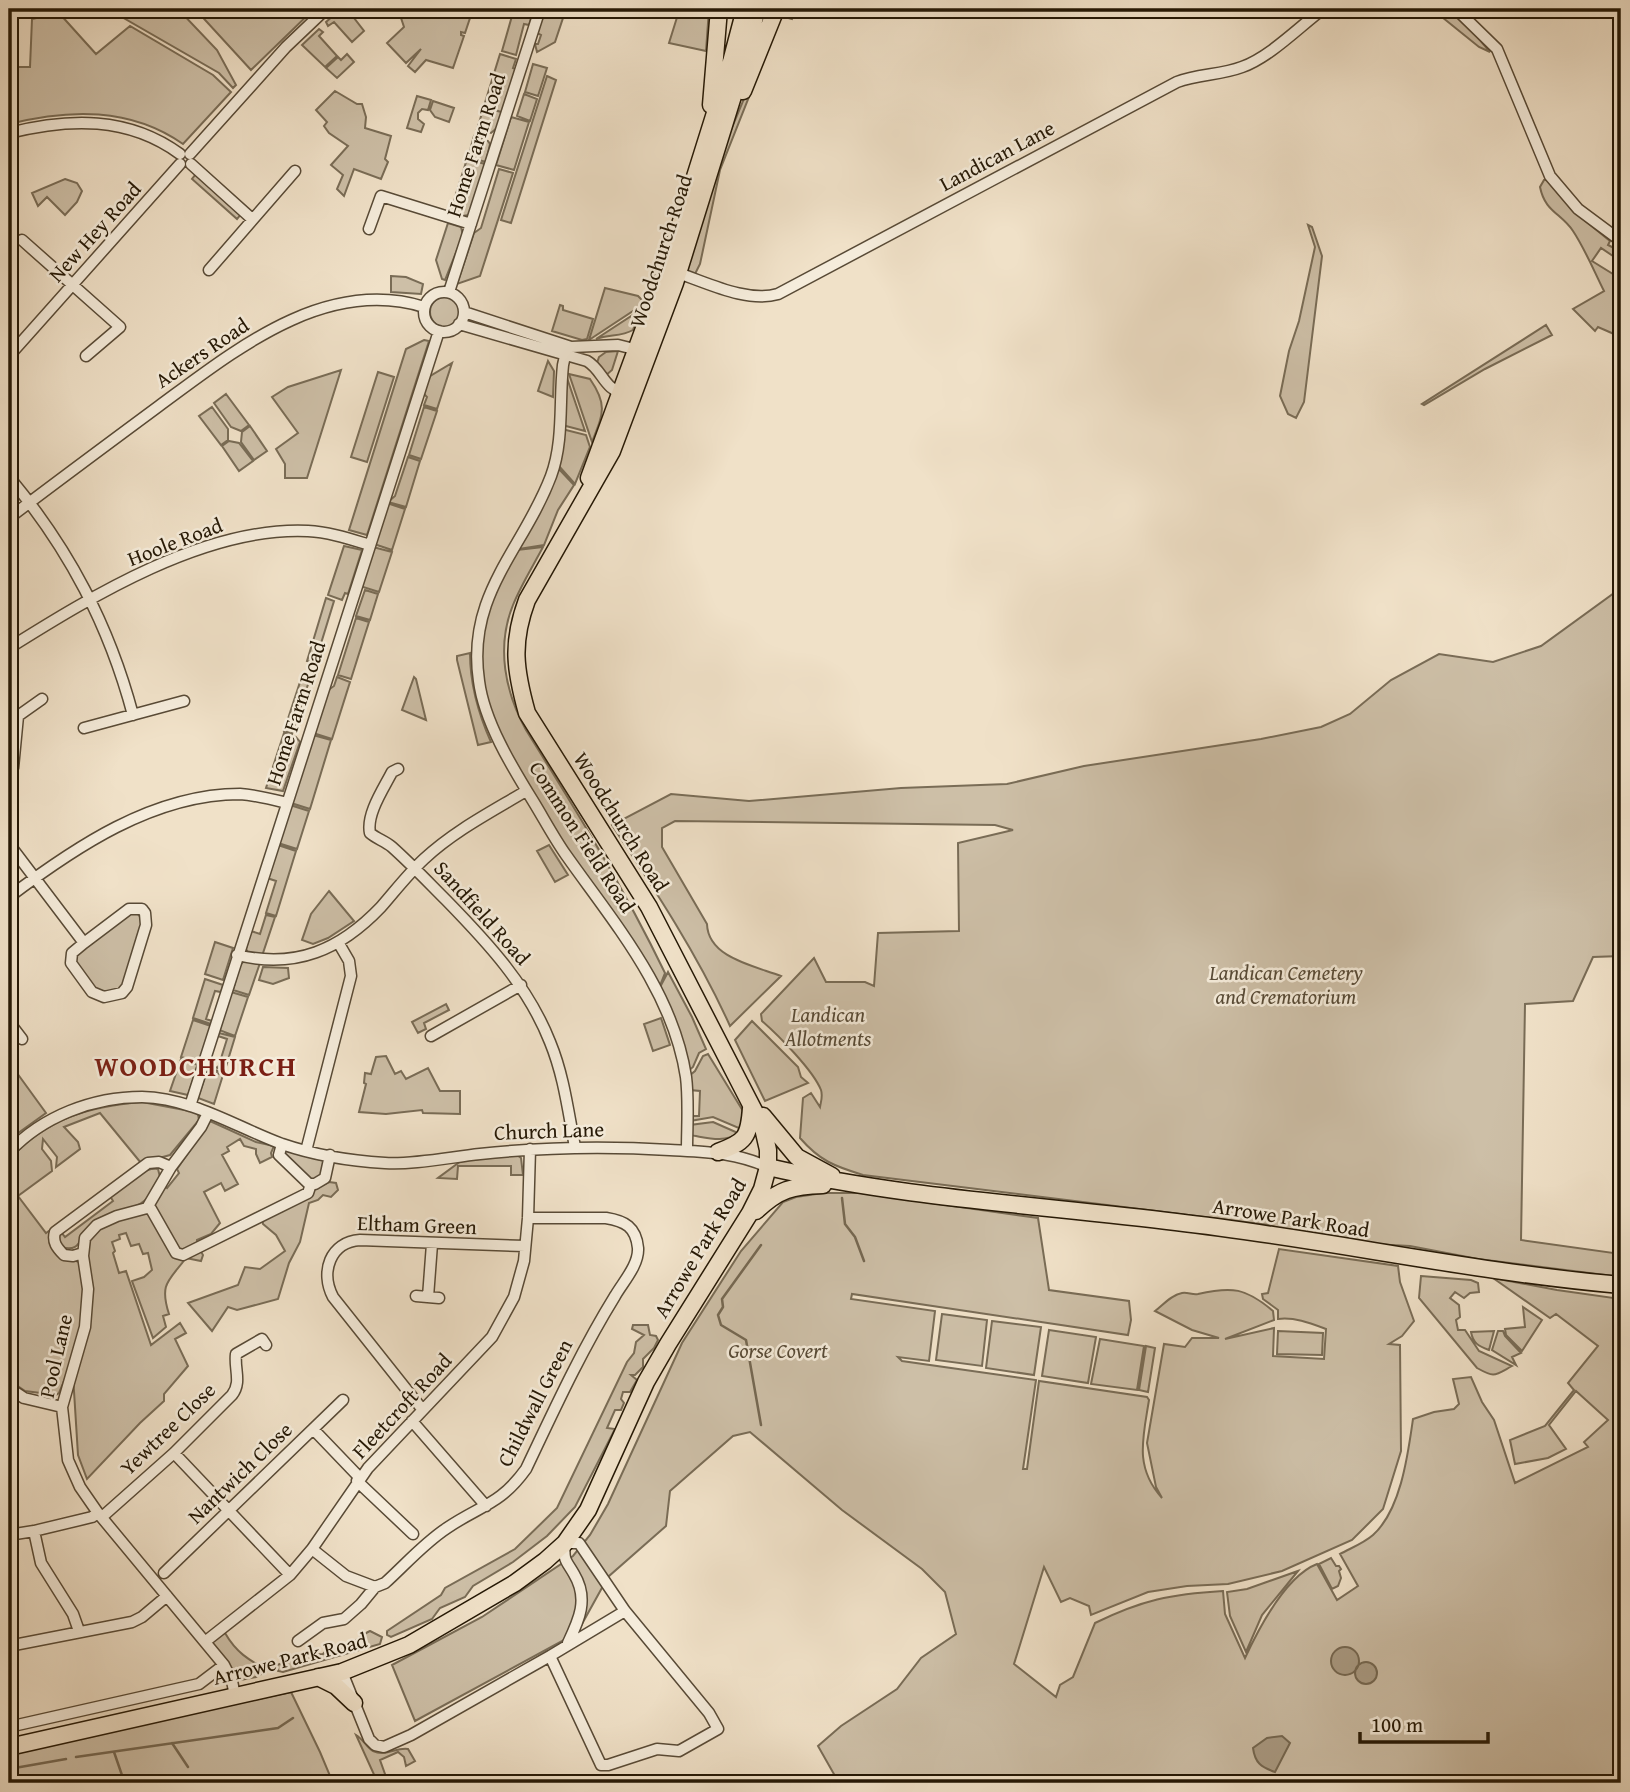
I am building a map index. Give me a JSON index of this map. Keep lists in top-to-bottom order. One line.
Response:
{"streets":{"main road":["Woodchurch Road","Arrowe Park Road"],"street":["Home Farm Road","Landican Lane","New Hey Road","Ackers Road","Hoole Road","Common Field Road","Sandfield Road","Church Lane","Eltham Green","Pool Lane","Childwall Green","Fleetcroft Road","Yewtree Close","Nantwich Close"]},"crossings":[["Home Farm Road","Ackers Road"],["Home Farm Road","Hoole Road"],["Home Farm Road","Church Lane"],["Landican Lane","Woodchurch Road"],["Woodchurch Road","Church Lane"],["Woodchurch Road","Arrowe Park Road"],["Common Field Road","Church Lane"],["Sandfield Road","Church Lane"],["Church Lane","Arrowe Park Road"],["Church Lane","Fleetcroft Road"],["Arrowe Park Road","Pool Lane"],["Eltham Green","Fleetcroft Road"],["Pool Lane","Fleetcroft Road"],["Pool Lane","Yewtree Close"],["Childwall Green","Fleetcroft Road"]],"districts":["WOODCHURCH"],"parks":["Landican Cemetery and Crematorium","Landican Allotments","Gorse Covert"],"scale_bar":"100 m"}
